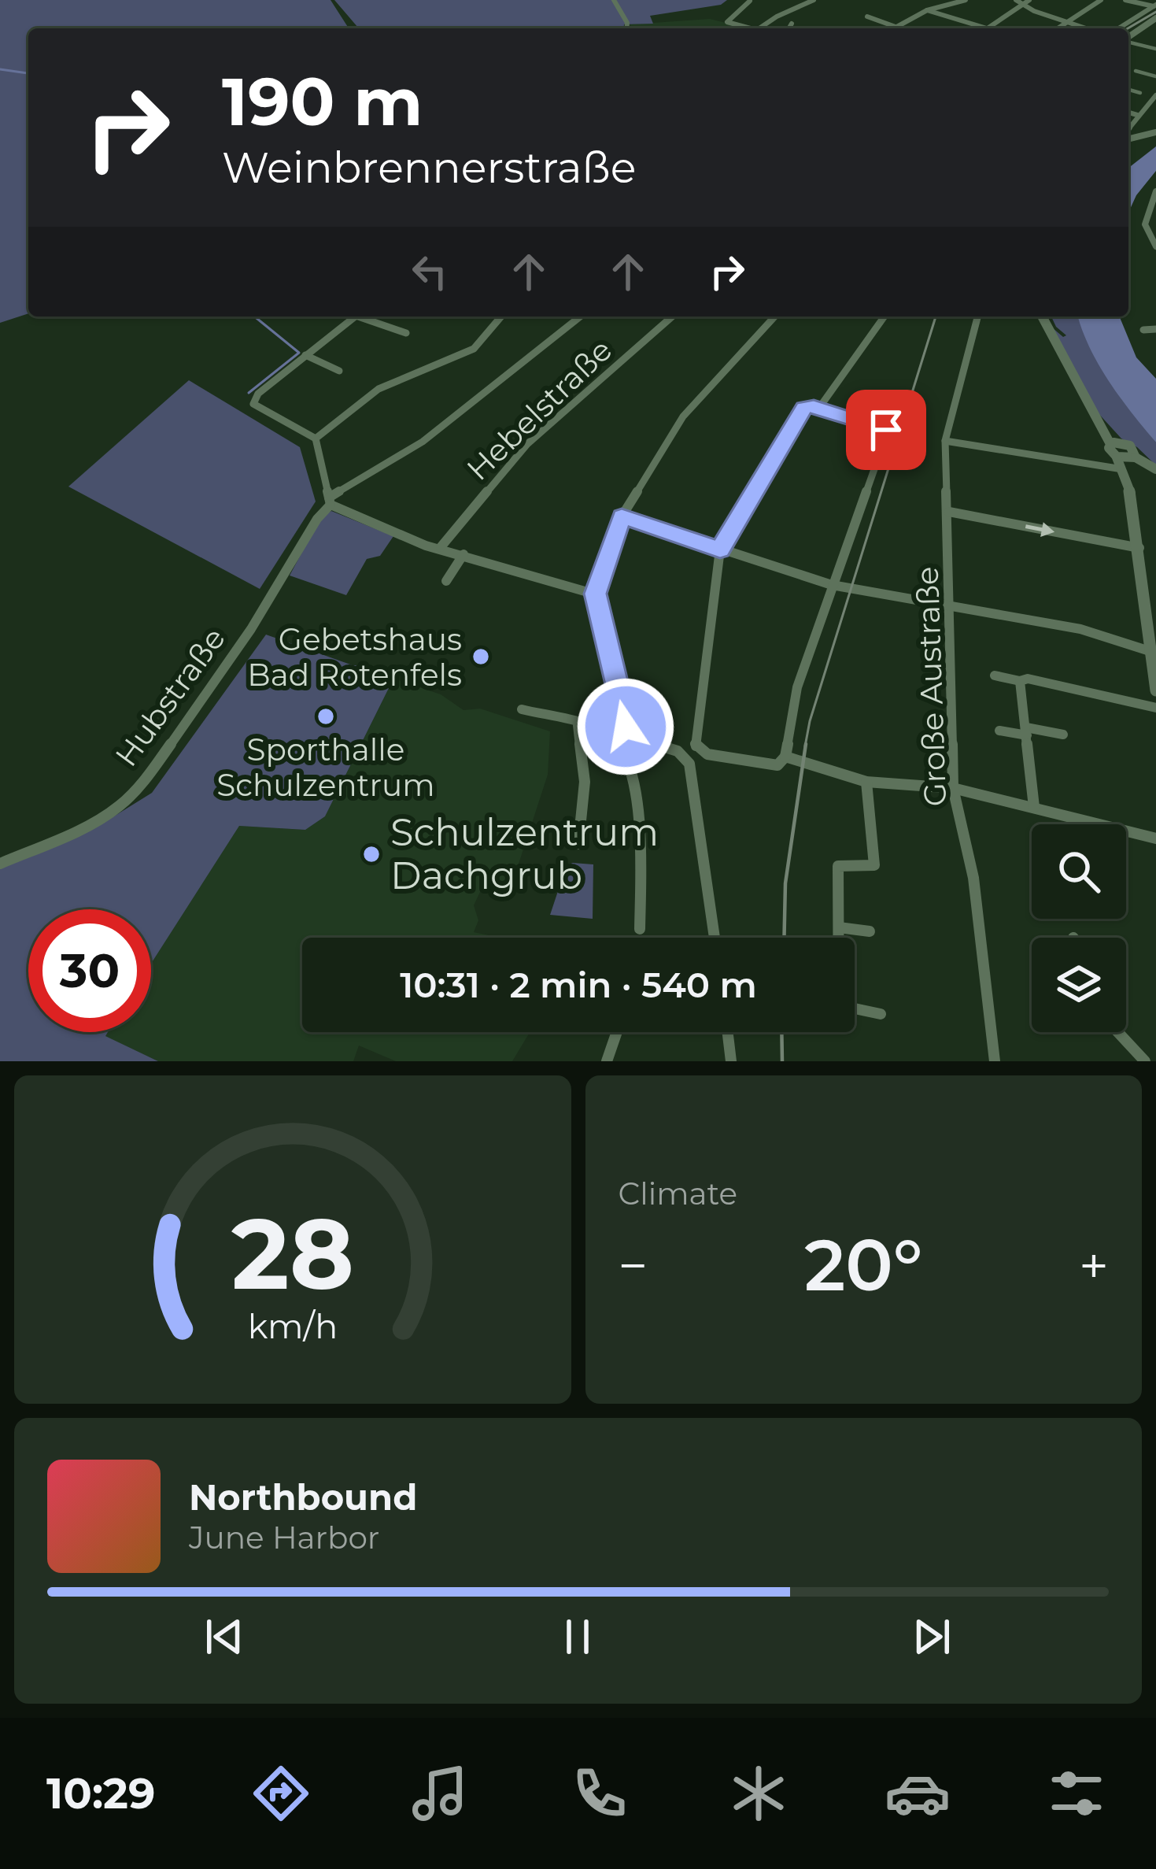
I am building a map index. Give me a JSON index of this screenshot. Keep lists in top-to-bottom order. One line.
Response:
{"streets":{"street":["Hebelstraße","Große Austraße","Hubstraße"]},"places":["Gebetshaus Bad Rotenfels","Sporthalle Schulzentrum","Schulzentrum Dachgrub"],"page":{"turn":["190 m","Weinbrennerstraße"],"limit":"30","trip":"10:31 · 2 min · 540 m","tile":"Climate","heat":["−","20°","+"],"song":["Northbound","June Harbor"],"tabs":"10:29","gauge":["28","km/h"]}}
